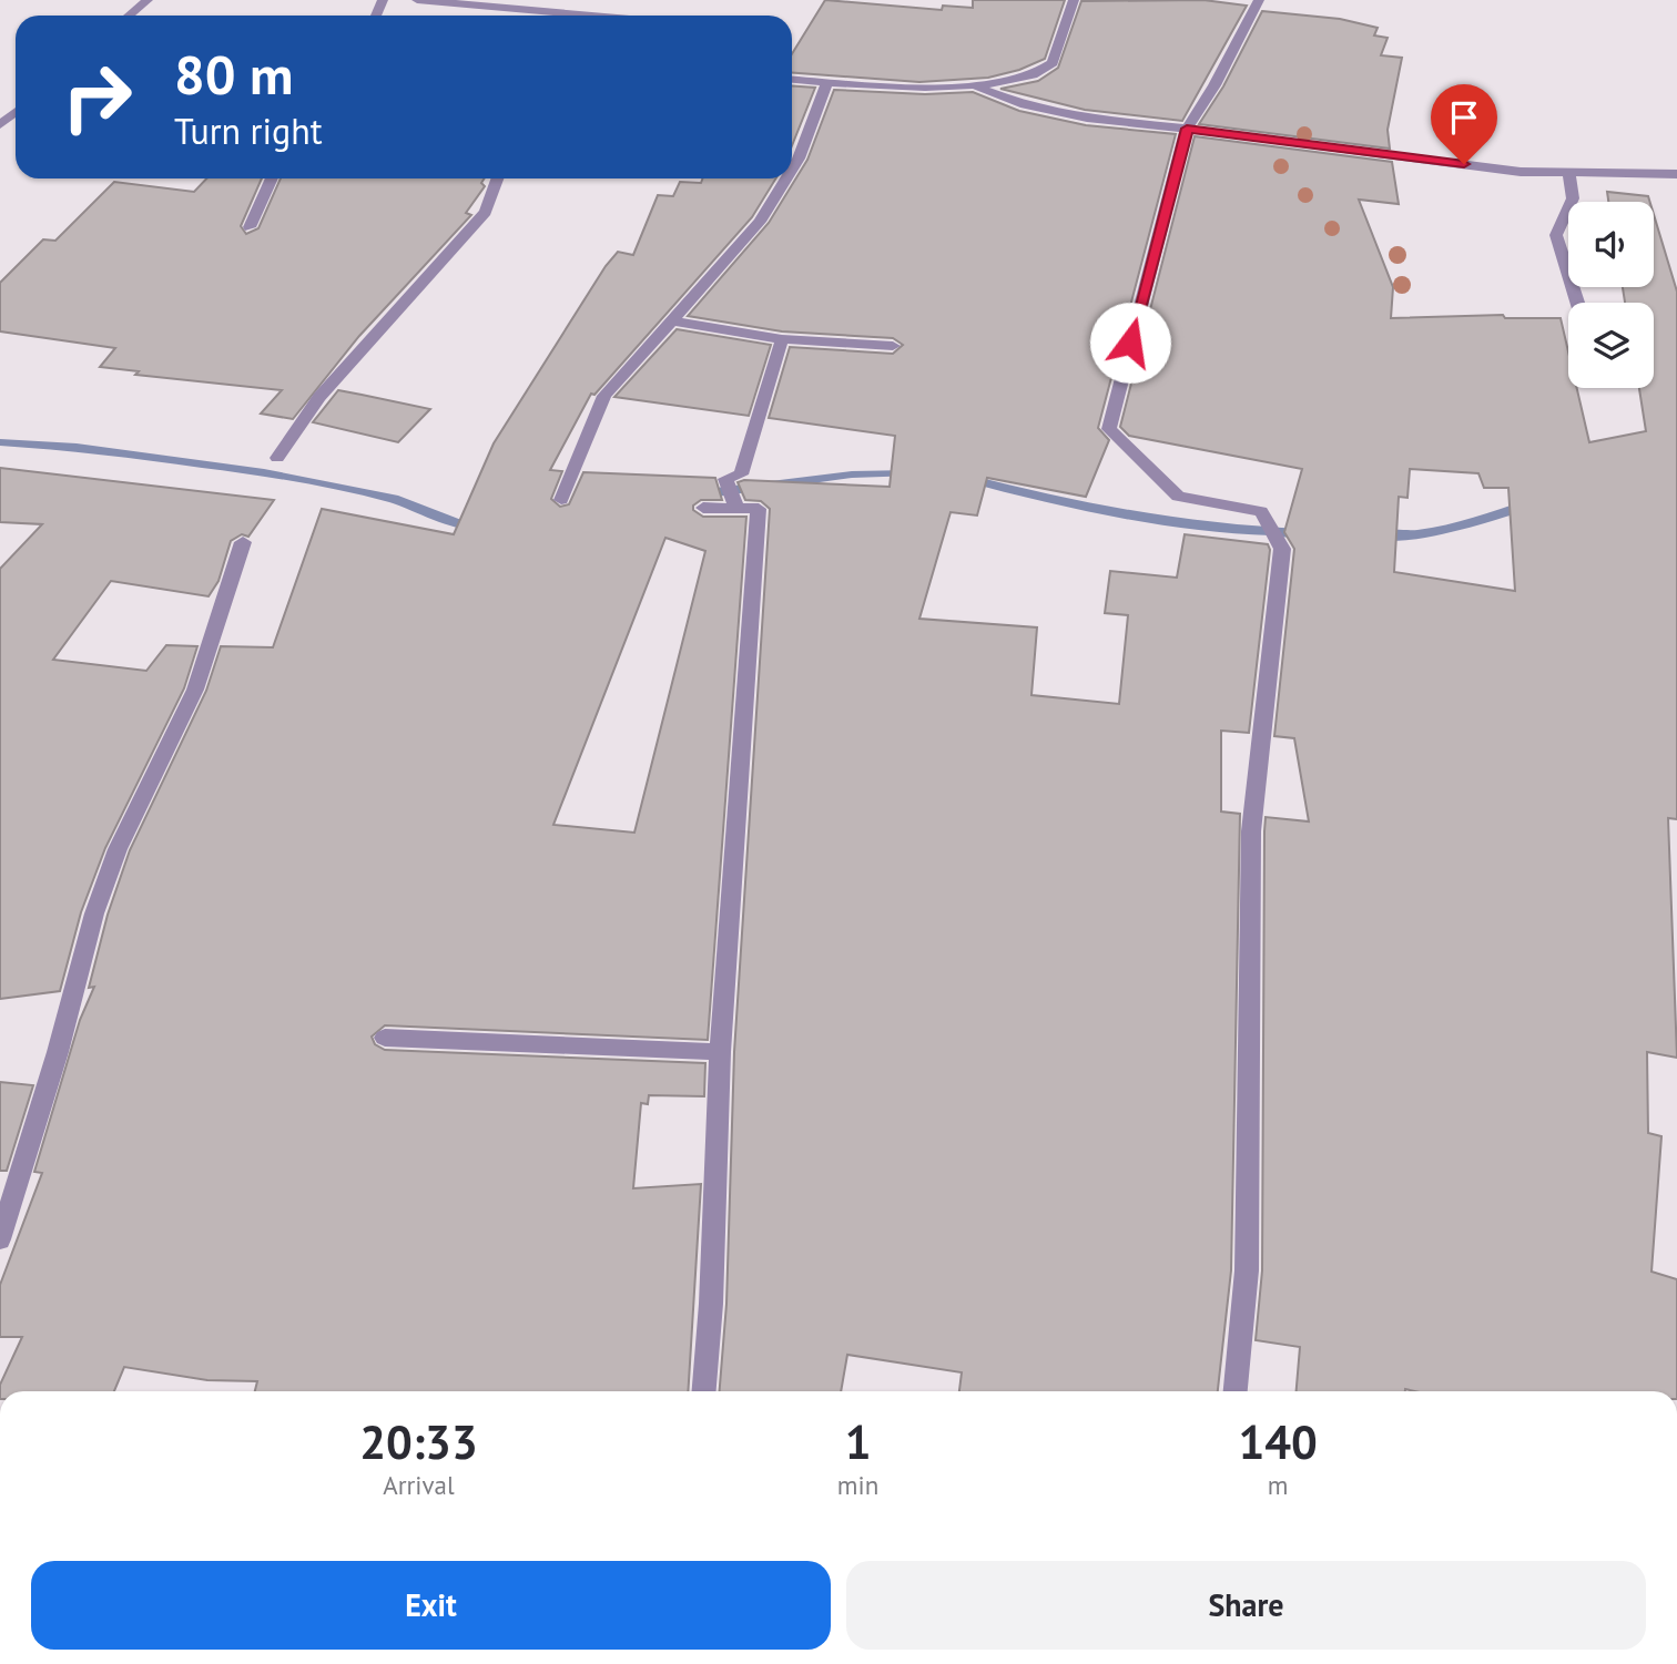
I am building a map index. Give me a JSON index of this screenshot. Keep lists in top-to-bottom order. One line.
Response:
{"page":{"turn":["80 m","Turn right"],"eta":["20:33","Arrival","1","min","140","m"],"buttons":["Exit","Share"]}}
